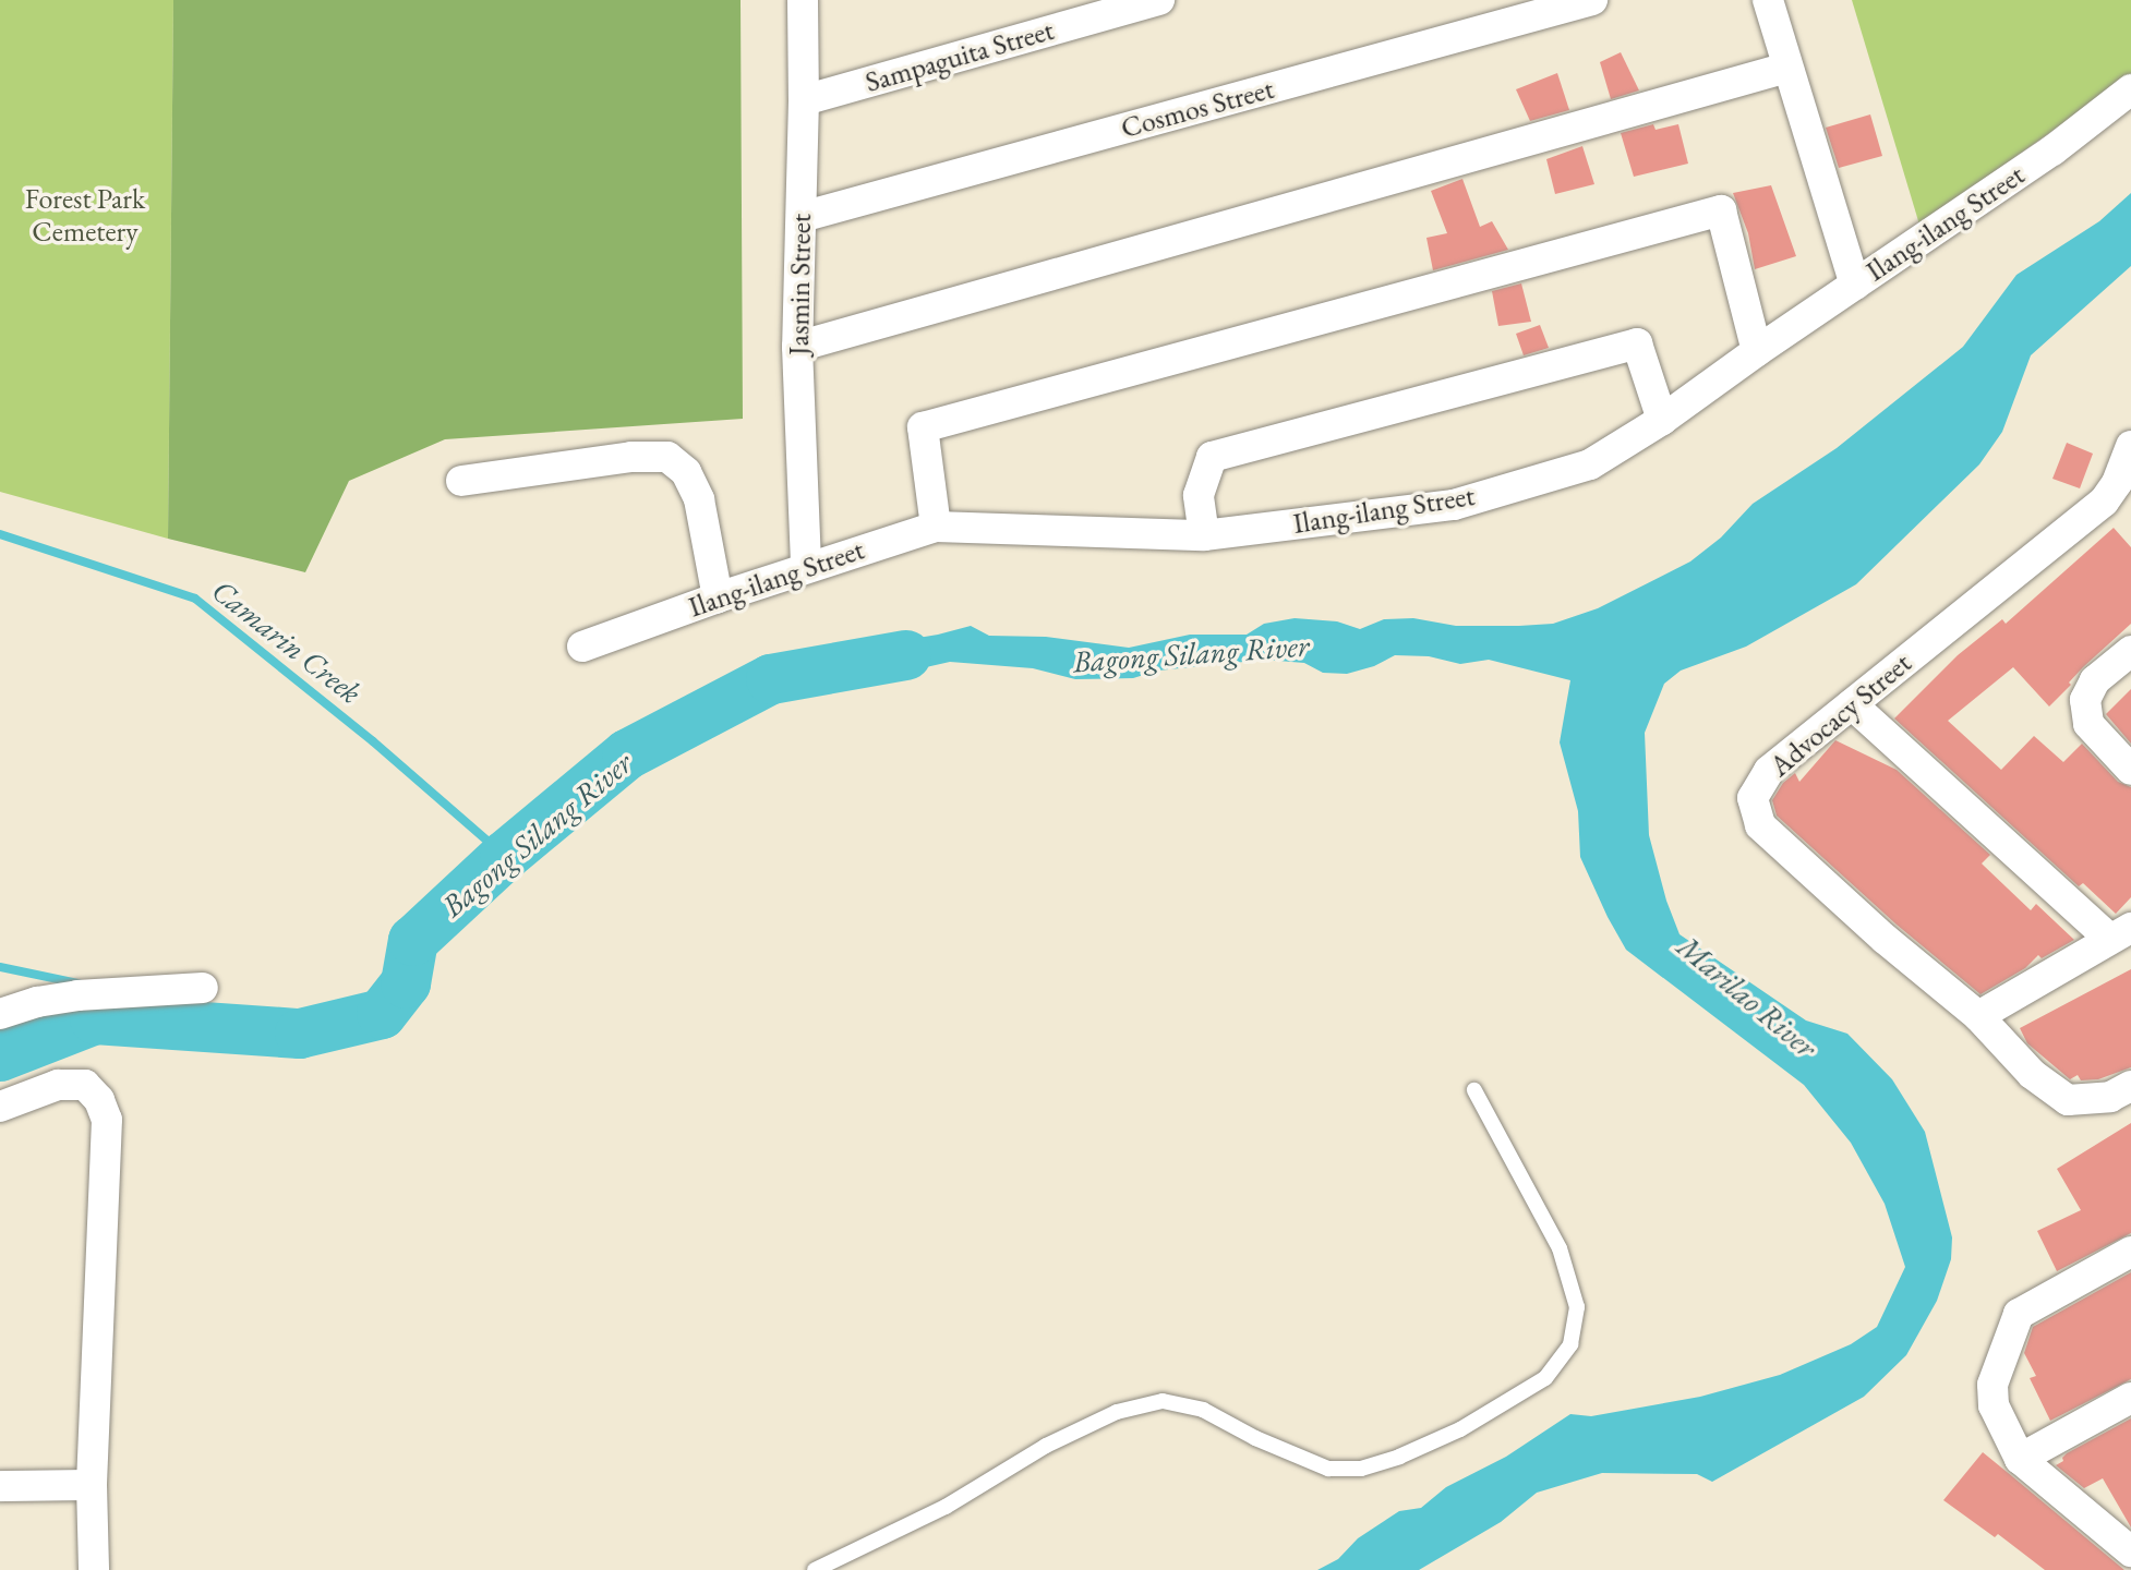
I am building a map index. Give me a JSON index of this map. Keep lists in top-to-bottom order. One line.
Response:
{"streets":{"street":["Sampaguita Street","Cosmos Street","Ilang-ilang Street","Jasmin Street","Advocacy Street"]},"crossings":[["Sampaguita Street","Jasmin Street"],["Cosmos Street","Jasmin Street"],["Ilang-ilang Street","Jasmin Street"]],"water":["Camarin Creek","Bagong Silang River","Marilao River"],"parks":["Forest Park Cemetery"]}
